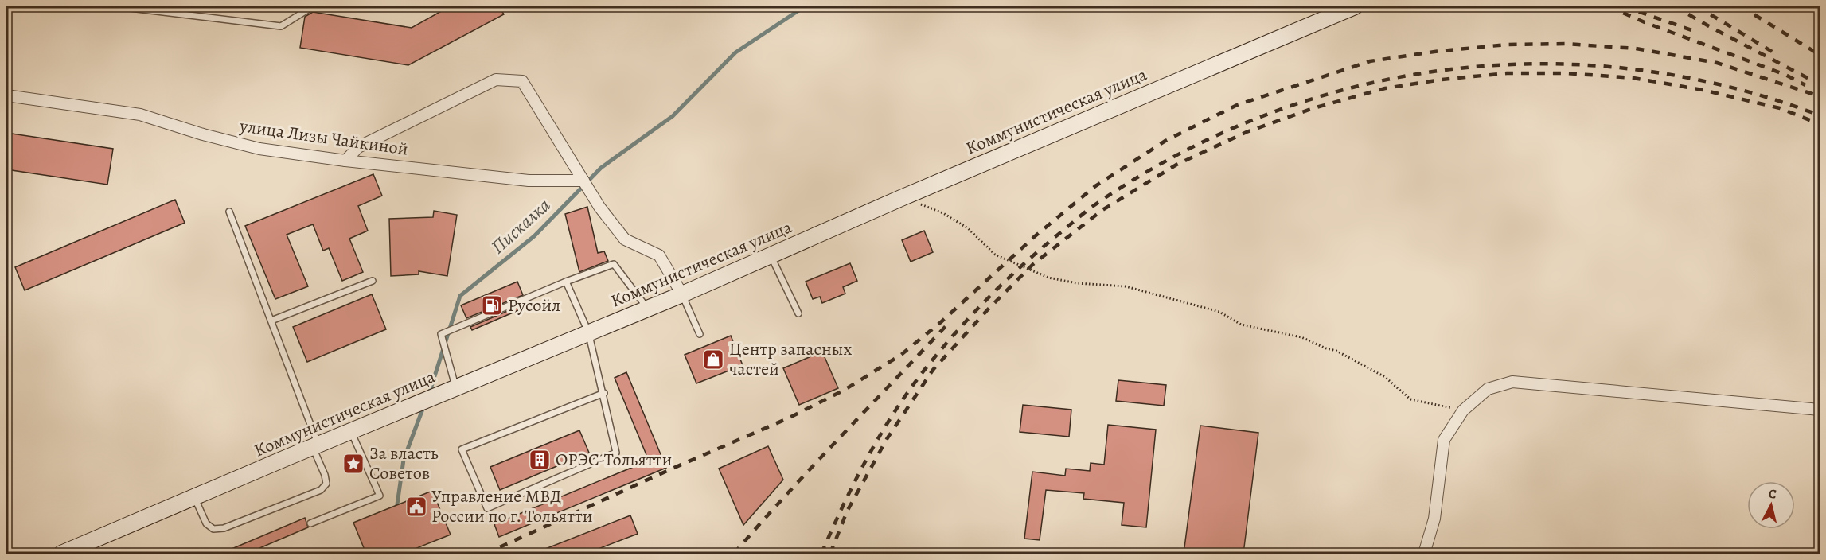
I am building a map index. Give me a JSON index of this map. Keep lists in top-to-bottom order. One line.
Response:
{"streets":{"main road":["Коммунистическая улица"],"street":["улица Лизы Чайкиной"]},"water":["Пискалка"],"places":{"fuel station":["Русойл"],"shop":["Центр запасных частей"],"building":["ОРЭС-Тольятти"],"place":["За власть Советов"],"public building":["Управление МВД России по г. Тольятти"]},"north":"top"}
